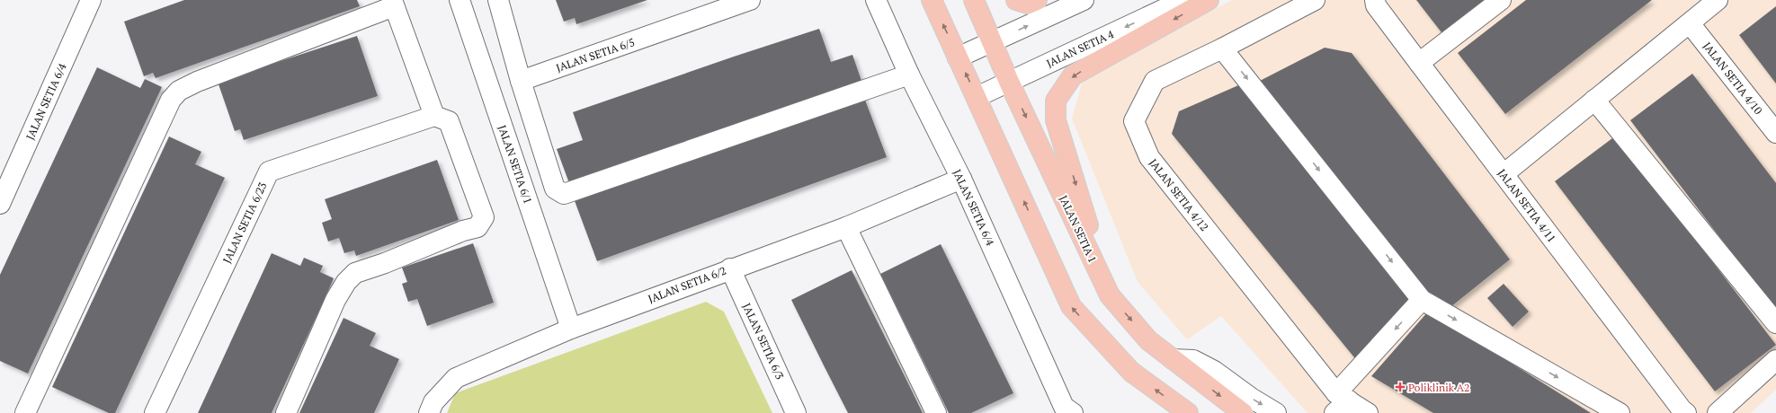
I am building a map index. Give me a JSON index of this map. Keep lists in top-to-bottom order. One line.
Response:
{"streets":{"main road":["JALAN SETIA 1"],"street":["JALAN SETIA 4","JALAN SETIA 6/5","JALAN SETIA 4/10","JALAN SETIA 6/4","JALAN SETIA 6/1","JALAN SETIA 4/12","JALAN SETIA 4/11","JALAN SETIA 6/23","JALAN SETIA 6/2","JALAN SETIA 6/3"]},"crossings":[["JALAN SETIA 4","JALAN SETIA 1"],["JALAN SETIA 6/4","JALAN SETIA 6/2"],["JALAN SETIA 6/1","JALAN SETIA 6/2"],["JALAN SETIA 6/2","JALAN SETIA 6/3"]],"places":{"health":["Poliklinik A2"]}}
